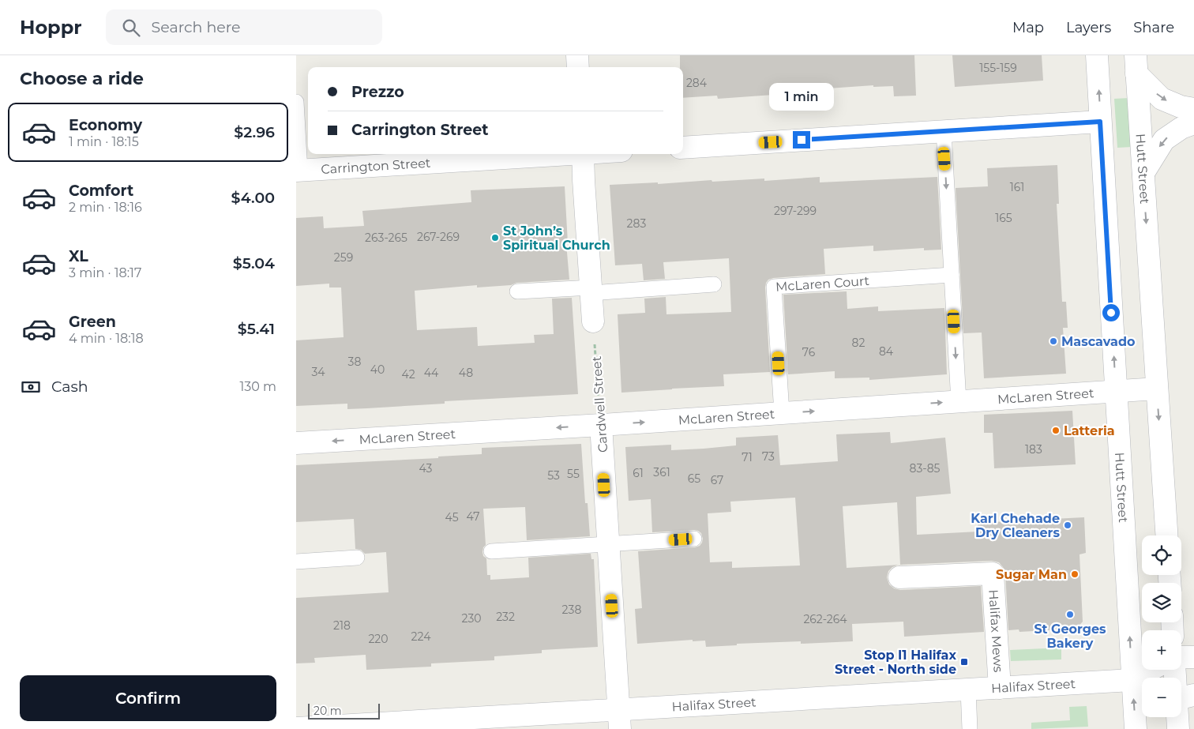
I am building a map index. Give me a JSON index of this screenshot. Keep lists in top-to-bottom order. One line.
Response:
{"streets":{"street":["Carrington Street","Hutt Street","McLaren Street","Cardwell Street","Halifax Mews","Halifax Street"],"lane":["McLaren Court"]},"crossings":[["Hutt Street","McLaren Street"],["Hutt Street","Halifax Street"],["McLaren Court","McLaren Street"],["McLaren Street","Cardwell Street"],["Cardwell Street","Halifax Street"],["Halifax Mews","Halifax Street"]],"places":{"other":["St John’s Spiritual Church","Mascavado","Latteria","Karl Chehade Dry Cleaners","Sugar Man","St Georges Bakery"],"transit":["Stop I1 Halifax Street - North side"]},"house_numbers":["155-159","284","161","297-299","165","283","267-269","263-265","259","82","84","76","38","40","34","44","48","42","183","73","71","43","83-85","361","61","55","53","65","67","47","45","238","232","230","262-264","218","224","220"],"scale_bar":"20 m","page":{"header":"Hoppr","search":"Search here","nav":["Map","Layers","Share"],"heading":"Choose a ride","banner":["Prezzo","Carrington Street"],"bubble":"1 min","list":[{"name":"Economy","note":"1 min · 18:15","value":"$2.96"},{"name":"Comfort","note":"2 min · 18:16","value":"$4.00"},{"name":"XL","note":"3 min · 18:17","value":"$5.04"},{"name":"Green","note":"4 min · 18:18","value":"$5.41"}],"pay":["Cash","130 m"],"map_buttons":["+","−"],"buttons":"Confirm","scale":"20 m"}}
